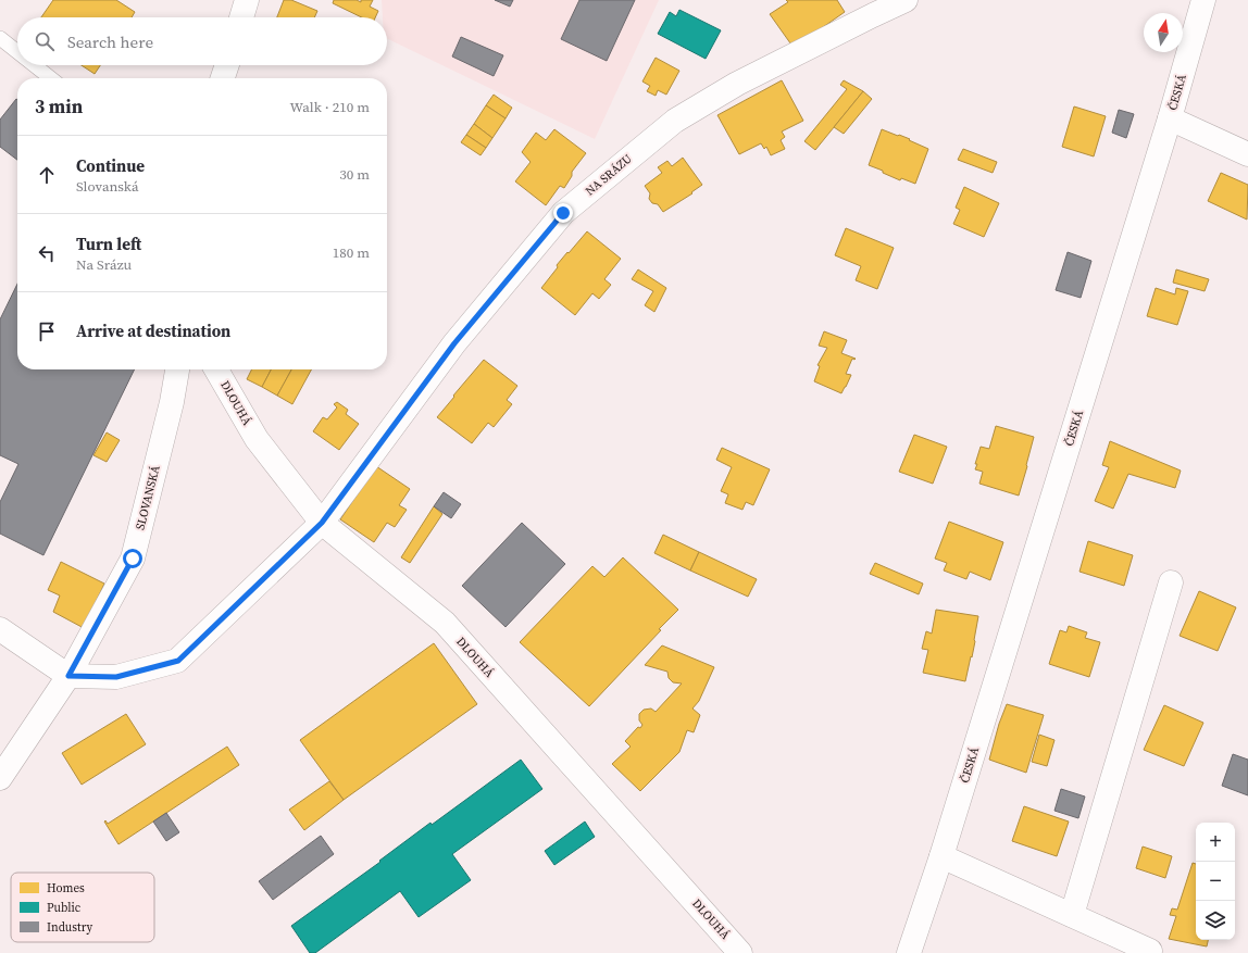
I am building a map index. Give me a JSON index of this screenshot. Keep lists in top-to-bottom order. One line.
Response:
{"streets":{"street":["ČESKÁ","NA SRÁZU","DLOUHÁ","SLOVANSKÁ"]},"crossings":[["NA SRÁZU","DLOUHÁ"],["NA SRÁZU","SLOVANSKÁ"]],"legend":["Homes","Public","Industry"],"north":"top","page":{"search":"Search here","heading":["3 min","Walk · 210 m"],"list":[["Continue","Slovanská","30 m"],["Turn left","Na Srázu","180 m"],"Arrive at destination"],"map_buttons":["+","−"]}}
